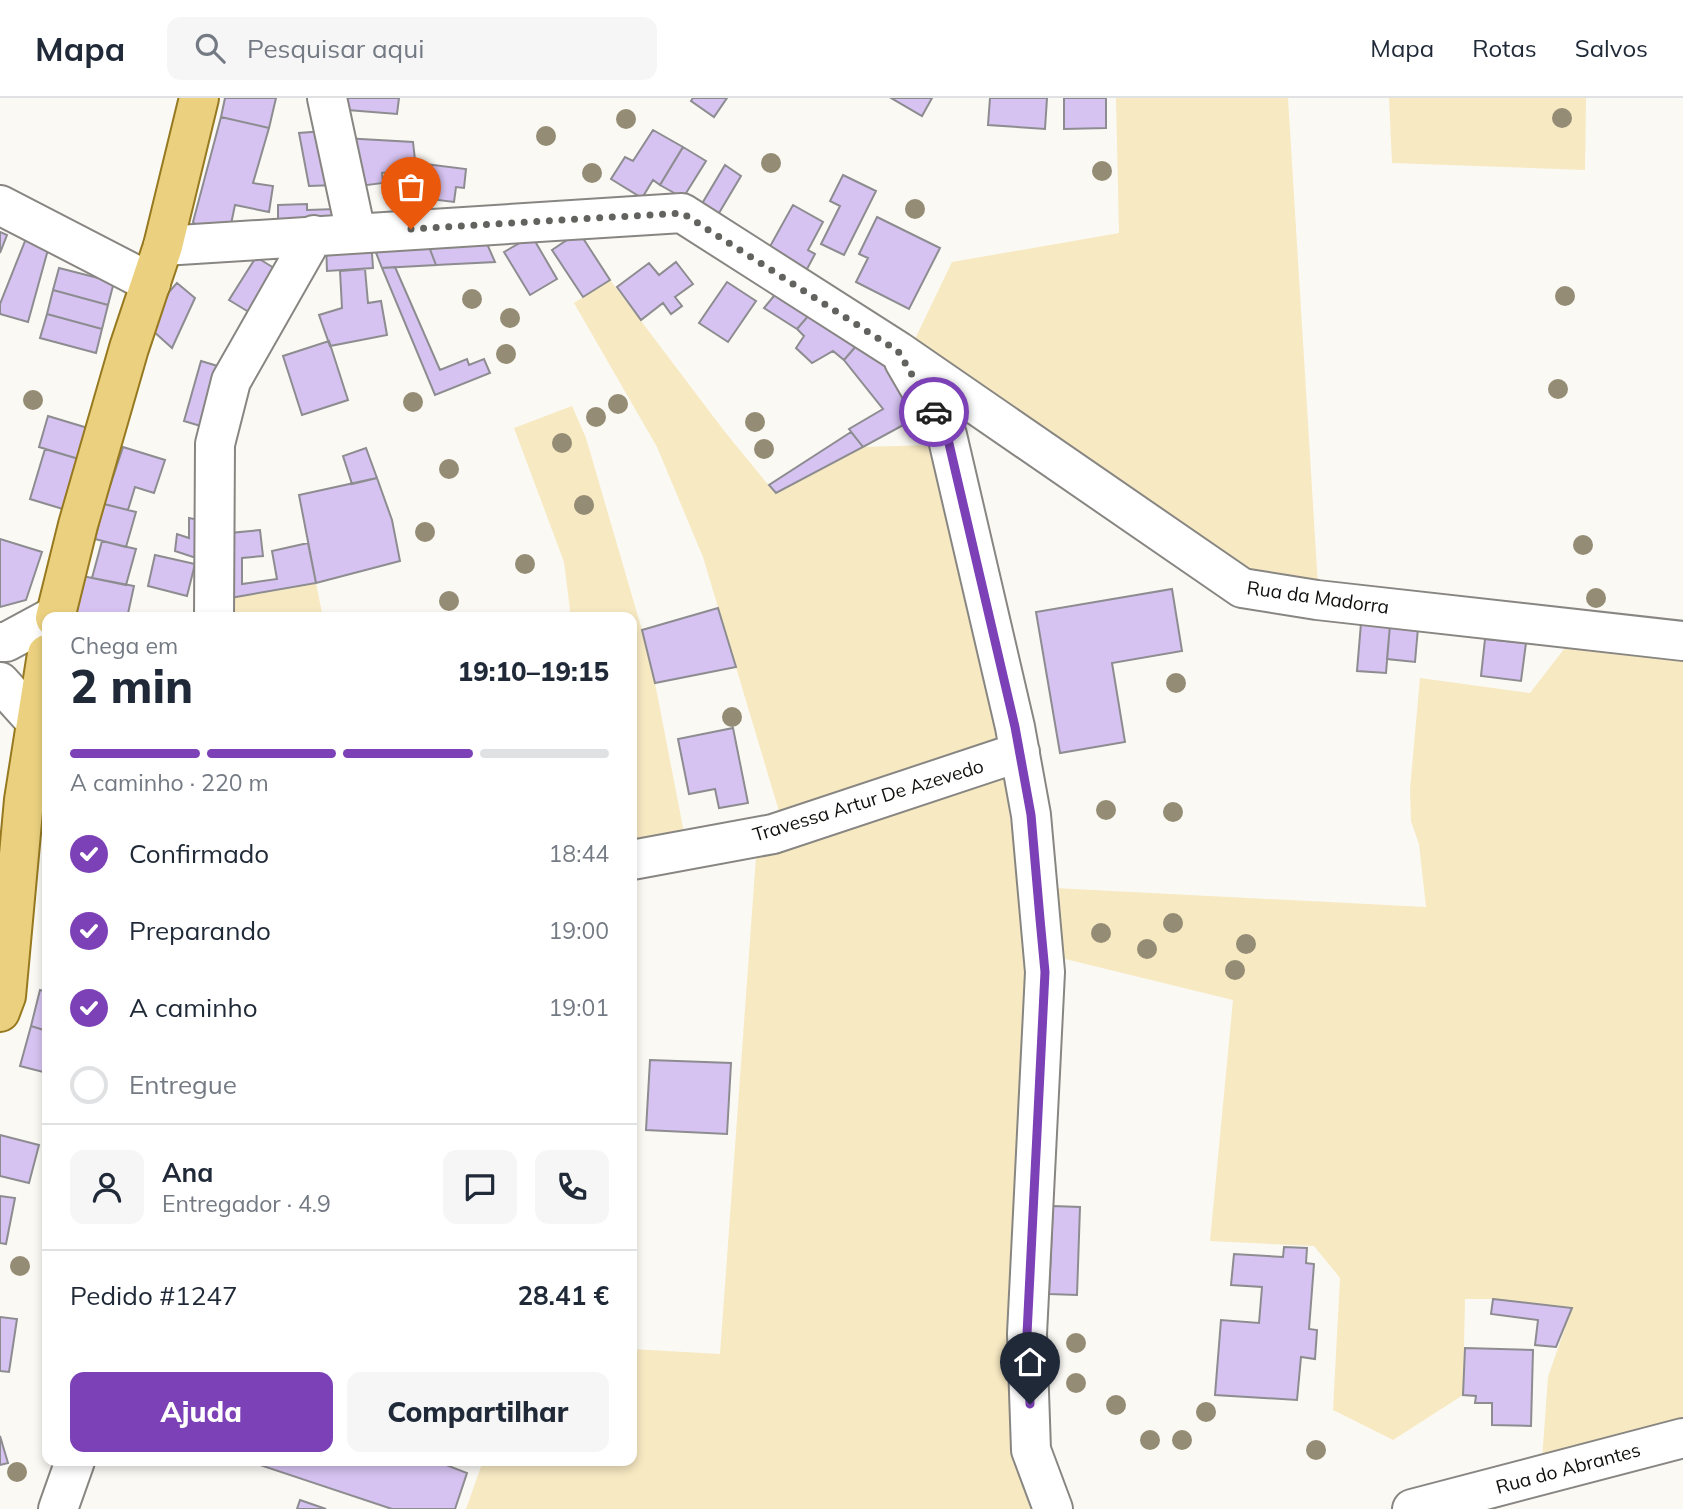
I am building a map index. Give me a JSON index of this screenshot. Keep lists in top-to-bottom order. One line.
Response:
{"streets":{"street":["Rua da Madorra","Travessa Artur De Azevedo","Rua do Abrantes"]},"page":{"header":"Mapa","search":"Pesquisar aqui","nav":["Mapa","Rotas","Salvos"],"heading":["2 min","Chega em","19:10–19:15"],"panel":["Ana","Entregador · 4.9","Pedido #1247","28.41 €"],"bar":"A caminho · 220 m","list":[["Confirmado","18:44"],["Preparando","19:00"],["A caminho","19:01"],"Entregue"],"buttons":["Ajuda","Compartilhar"]}}
